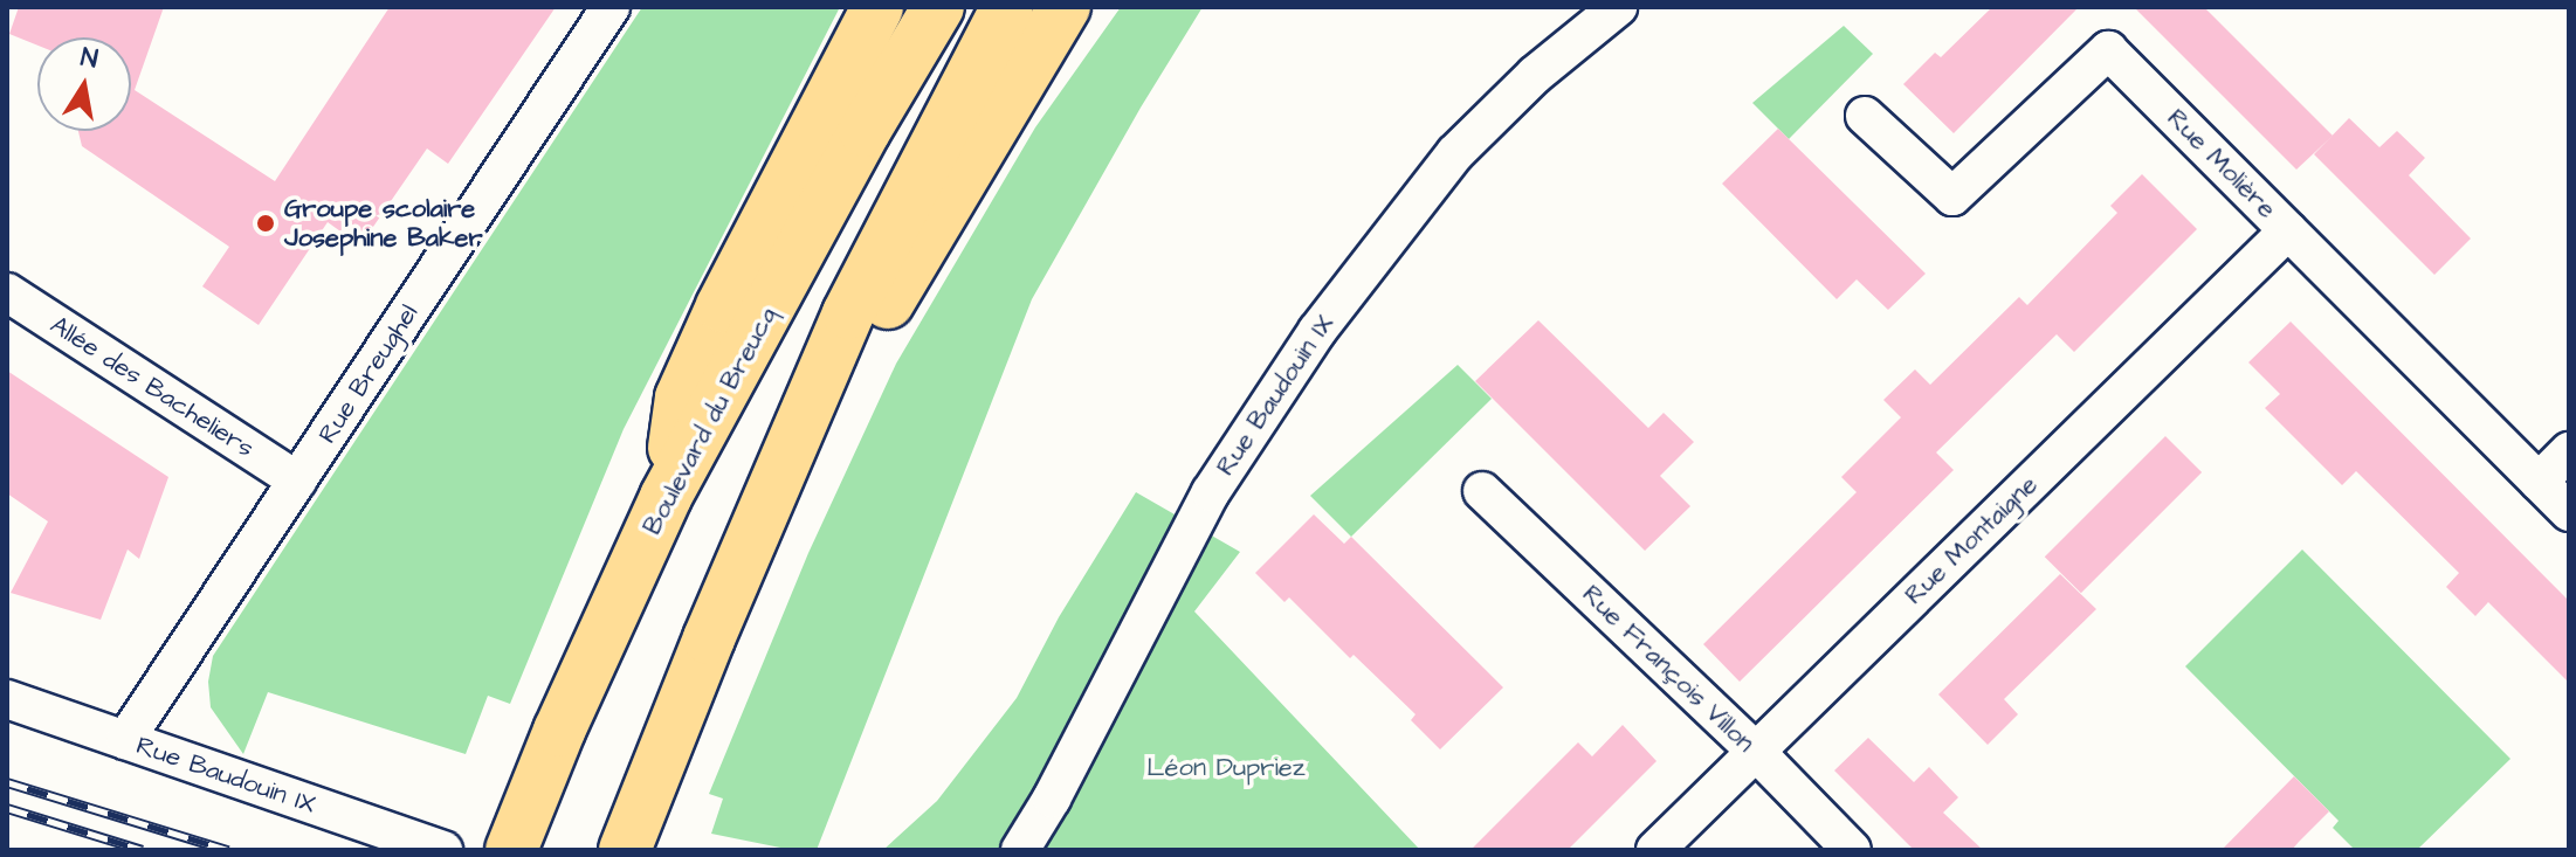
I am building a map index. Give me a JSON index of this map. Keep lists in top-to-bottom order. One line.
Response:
{"streets":{"highway":["Boulevard du Breucq"],"street":["Rue Molière","Rue Breughel","Allée des Bacheliers","Rue Baudouin IX","Rue Montaigne","Rue François Villon"]},"crossings":[["Rue Molière","Rue Montaigne"],["Rue Breughel","Allée des Bacheliers"],["Rue Breughel","Rue Baudouin IX"],["Rue Montaigne","Rue François Villon"]],"parks":["Léon Dupriez"],"places":["Groupe scolaire Josephine Baker"],"north":"top"}
